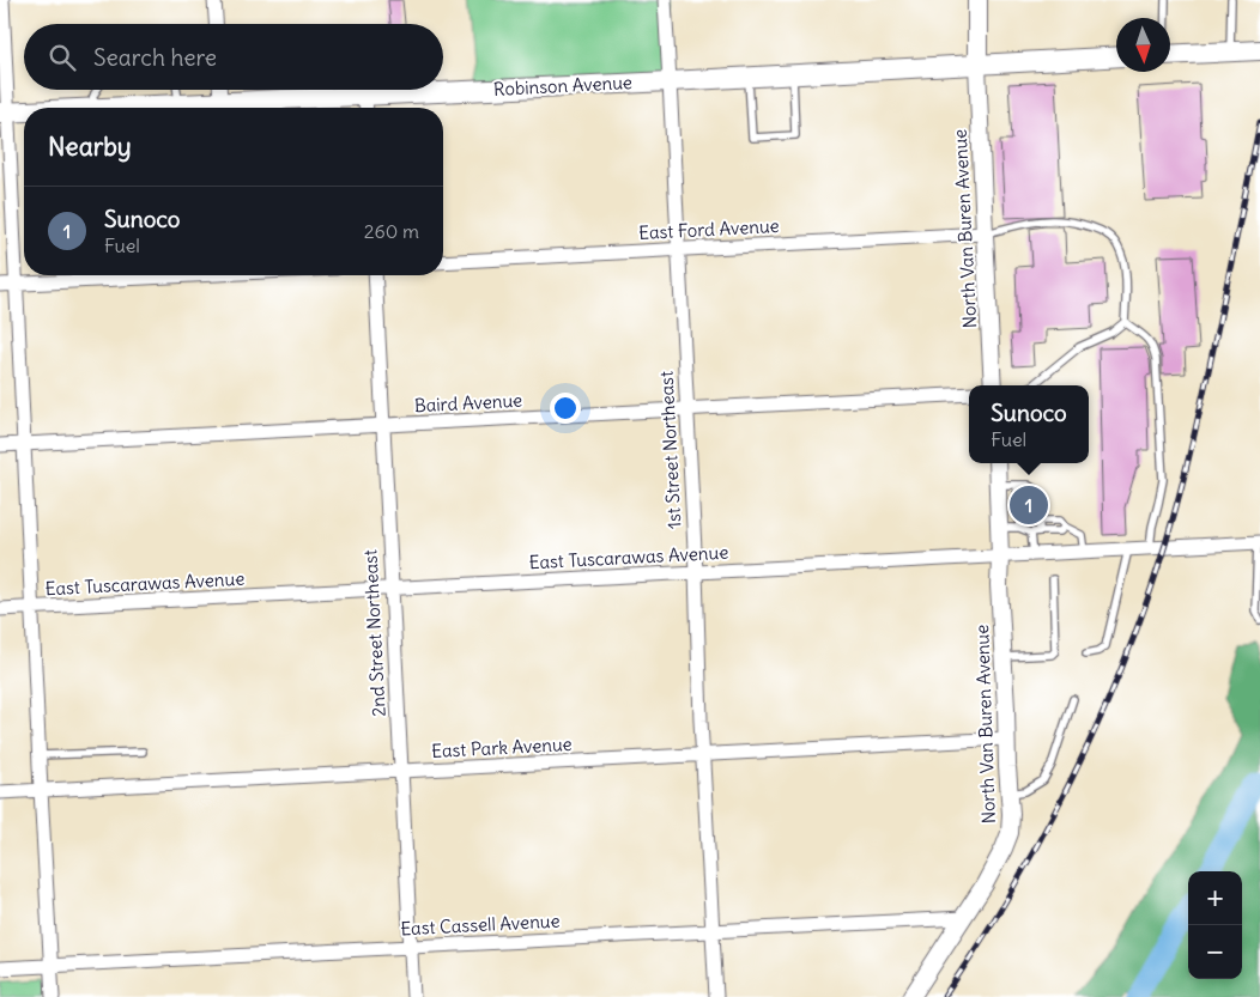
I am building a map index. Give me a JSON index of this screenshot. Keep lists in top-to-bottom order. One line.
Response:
{"streets":{"main road":["Robinson Avenue"],"street":["North Van Buren Avenue","East Ford Avenue","Baird Avenue","1st Street Northeast","East Tuscarawas Avenue","2nd Street Northeast","East Park Avenue","East Cassell Avenue"]},"crossings":[["Robinson Avenue","North Van Buren Avenue"],["Robinson Avenue","1st Street Northeast"],["North Van Buren Avenue","East Ford Avenue"],["North Van Buren Avenue","East Tuscarawas Avenue"],["North Van Buren Avenue","East Park Avenue"],["North Van Buren Avenue","East Cassell Avenue"],["East Ford Avenue","1st Street Northeast"],["Baird Avenue","1st Street Northeast"],["Baird Avenue","2nd Street Northeast"],["1st Street Northeast","East Tuscarawas Avenue"],["1st Street Northeast","East Park Avenue"],["1st Street Northeast","East Cassell Avenue"],["East Tuscarawas Avenue","2nd Street Northeast"],["2nd Street Northeast","East Park Avenue"],["2nd Street Northeast","East Cassell Avenue"]],"north":"bottom","page":{"search":"Search here","heading":"Nearby","list":[{"mark":"1","name":"Sunoco","note":"Fuel","value":"260 m"}],"popup":["Sunoco","Fuel"],"pins":"1","map_buttons":["+","−"]}}
